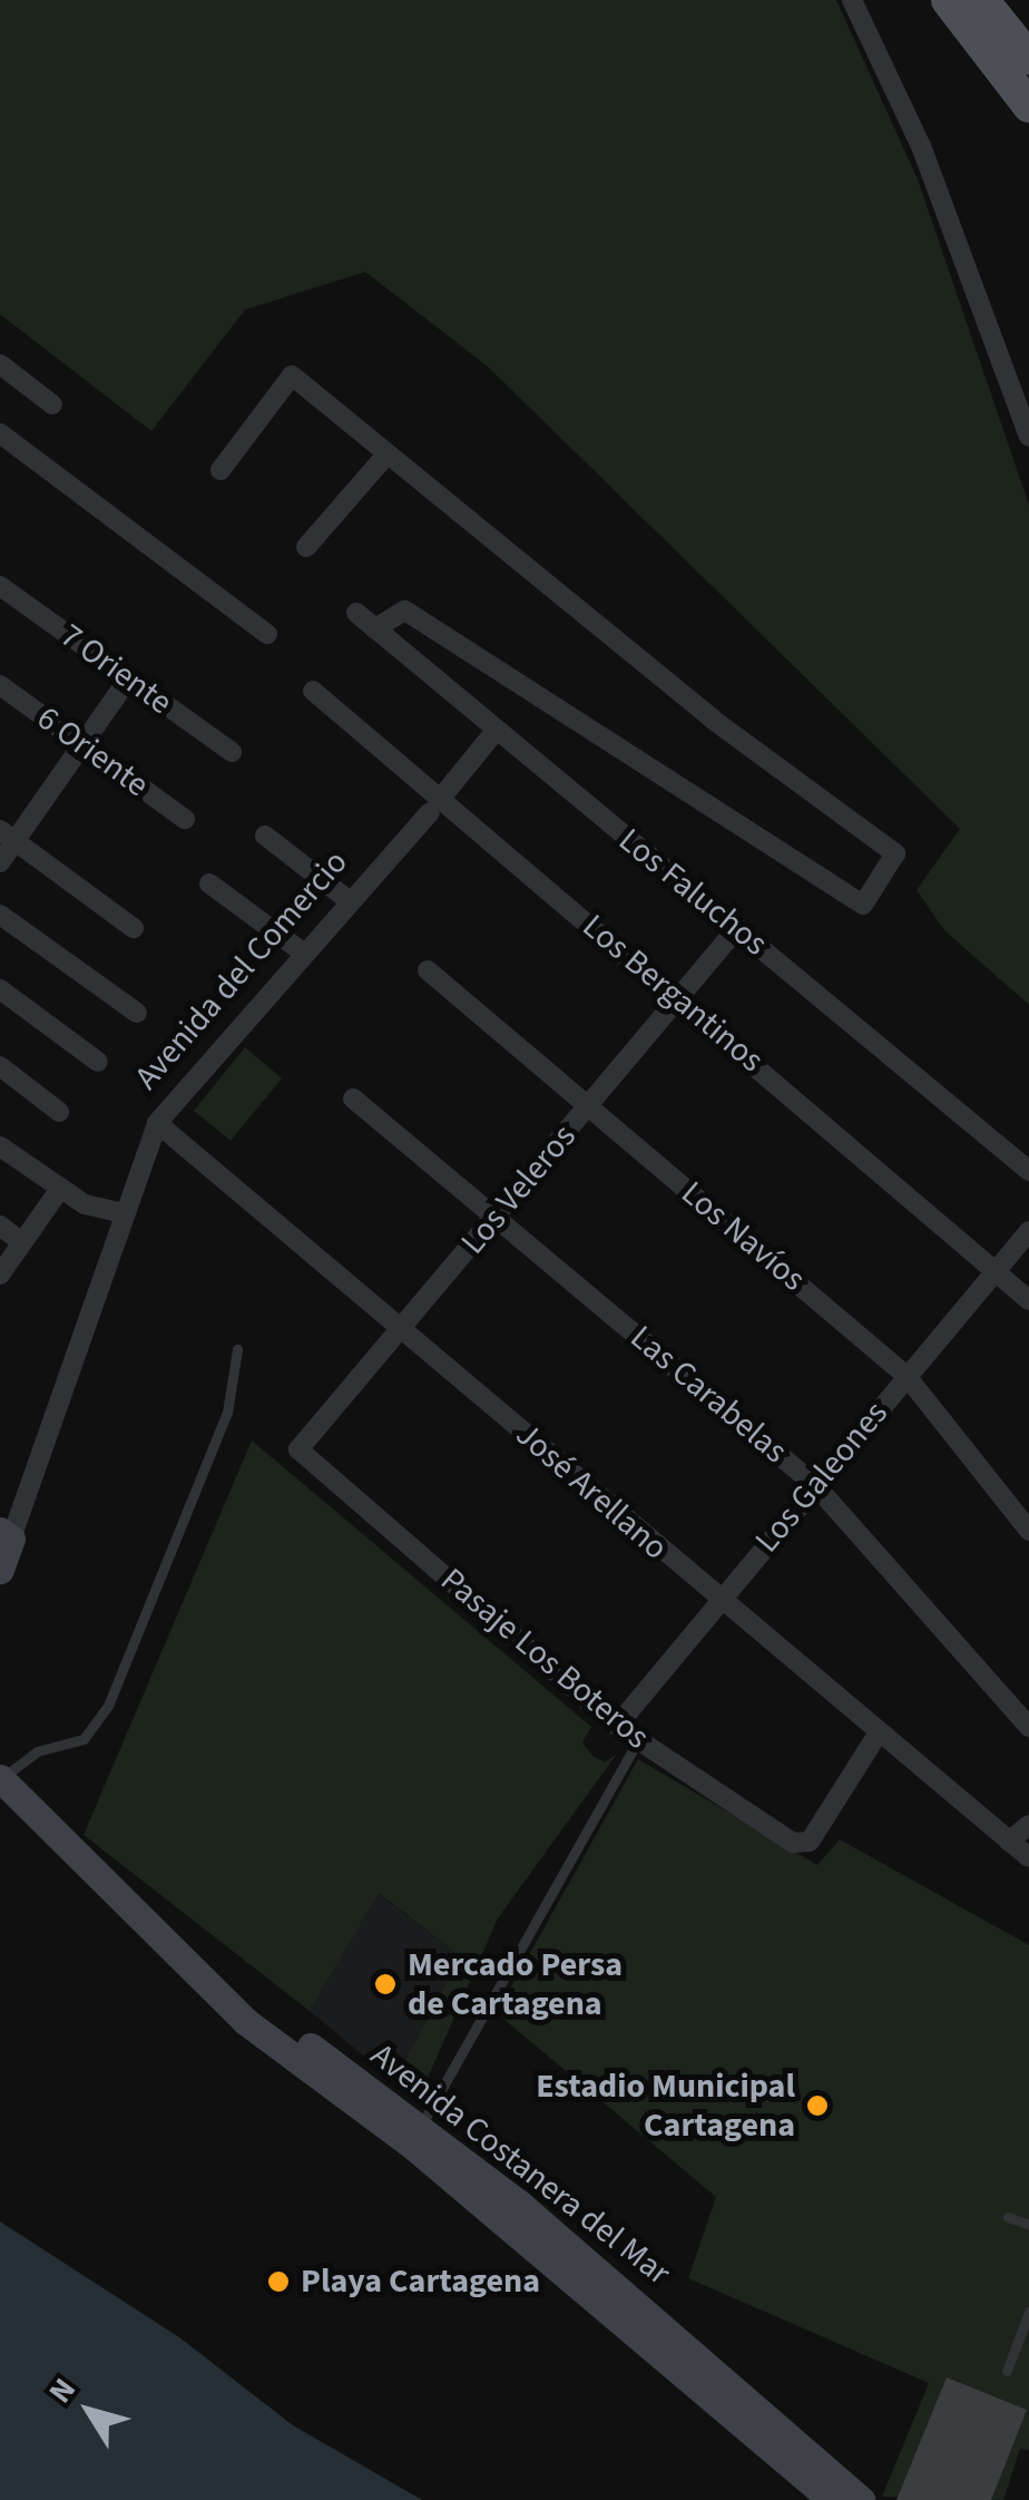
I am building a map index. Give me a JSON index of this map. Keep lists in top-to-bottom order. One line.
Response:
{"streets":{"street":["7 Oriente","6 Oriente","Los Faluchos","Avenida del Comercio","Los Bergantinos","Los Veleros","Los Navíos","Las Carabelas","Los Galeones","José Arellano","Pasaje Los Boteros","Avenida Costanera del Mar"]},"crossings":[["Los Faluchos","Avenida del Comercio"],["Los Faluchos","Los Veleros"],["Avenida del Comercio","Los Bergantinos"],["Avenida del Comercio","José Arellano"],["Los Bergantinos","Los Veleros"],["Los Bergantinos","Los Galeones"],["Los Veleros","Los Navíos"],["Los Veleros","Las Carabelas"],["Los Veleros","José Arellano"],["Los Veleros","Pasaje Los Boteros"],["Los Navíos","Los Galeones"],["Las Carabelas","Los Galeones"],["Los Galeones","José Arellano"],["Los Galeones","Pasaje Los Boteros"],["José Arellano","Pasaje Los Boteros"]],"places":["Mercado Persa de Cartagena","Estadio Municipal Cartagena","Playa Cartagena"],"north":"top left"}
